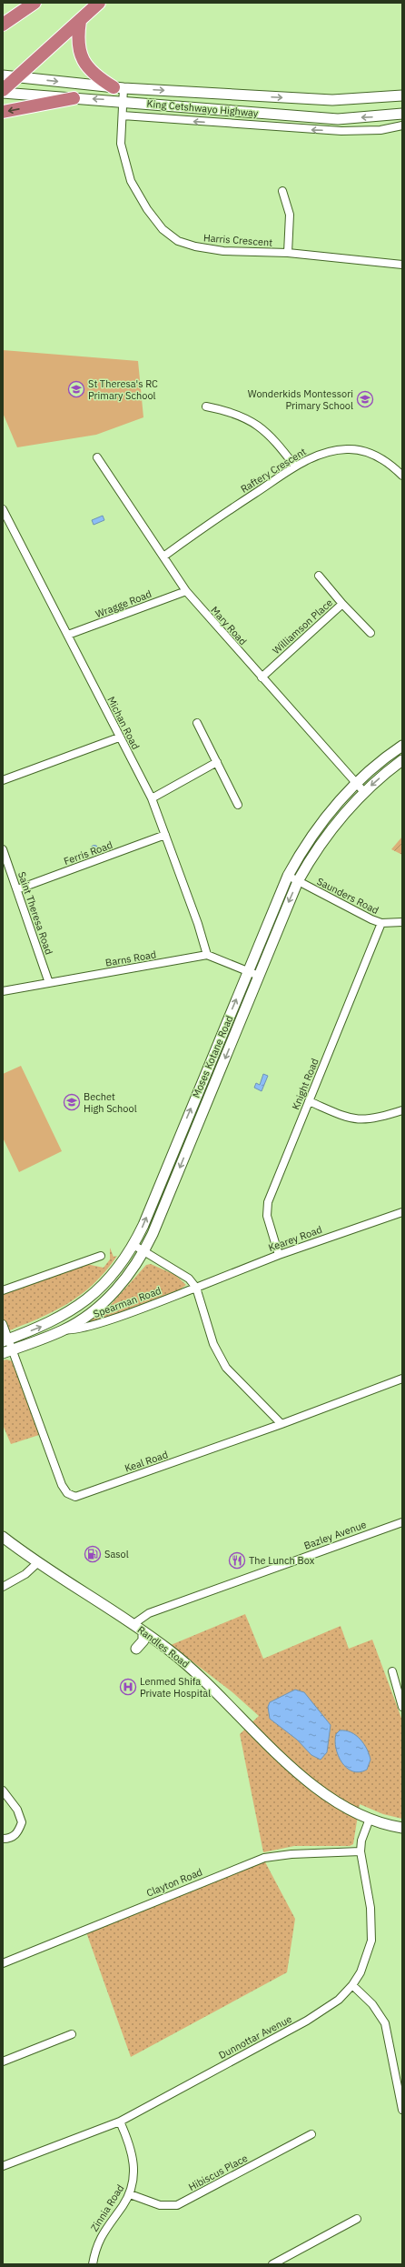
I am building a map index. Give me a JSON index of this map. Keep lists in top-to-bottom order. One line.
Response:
{"streets":{"street":["King Cetshwayo Highway","Harris Crescent","Raftery Crescent","Wragge Road","Mary Road","Williamson Place","Michan Road","Ferris Road","Saunders Road","Saint Theresa Road","Barns Road","Moses Kotane Road","Knight Road","Kearey Road","Spearman Road","Keal Road","Bazley Avenue","Randles Road","Clayton Road","Dunnottar Avenue","Hibiscus Place","Zinnia Road"]},"crossings":[["King Cetshwayo Highway","Harris Crescent"],["Raftery Crescent","Mary Road"],["Wragge Road","Mary Road"],["Wragge Road","Michan Road"],["Mary Road","Williamson Place"],["Mary Road","Moses Kotane Road"],["Michan Road","Ferris Road"],["Michan Road","Barns Road"],["Ferris Road","Saint Theresa Road"],["Saunders Road","Moses Kotane Road"],["Saunders Road","Knight Road"],["Saint Theresa Road","Barns Road"],["Moses Kotane Road","Spearman Road"],["Moses Kotane Road","Keal Road"],["Knight Road","Kearey Road"],["Kearey Road","Spearman Road"],["Bazley Avenue","Randles Road"],["Randles Road","Dunnottar Avenue"],["Clayton Road","Dunnottar Avenue"],["Dunnottar Avenue","Zinnia Road"],["Hibiscus Place","Zinnia Road"]],"places":{"school or university":["St Theresa's RC Primary School","Wonderkids Montessori Primary School","Bechet High School"],"fuel station":["Sasol"],"restaurant":["The Lunch Box"],"hospital":["Lenmed Shifa Private Hospital"]}}
